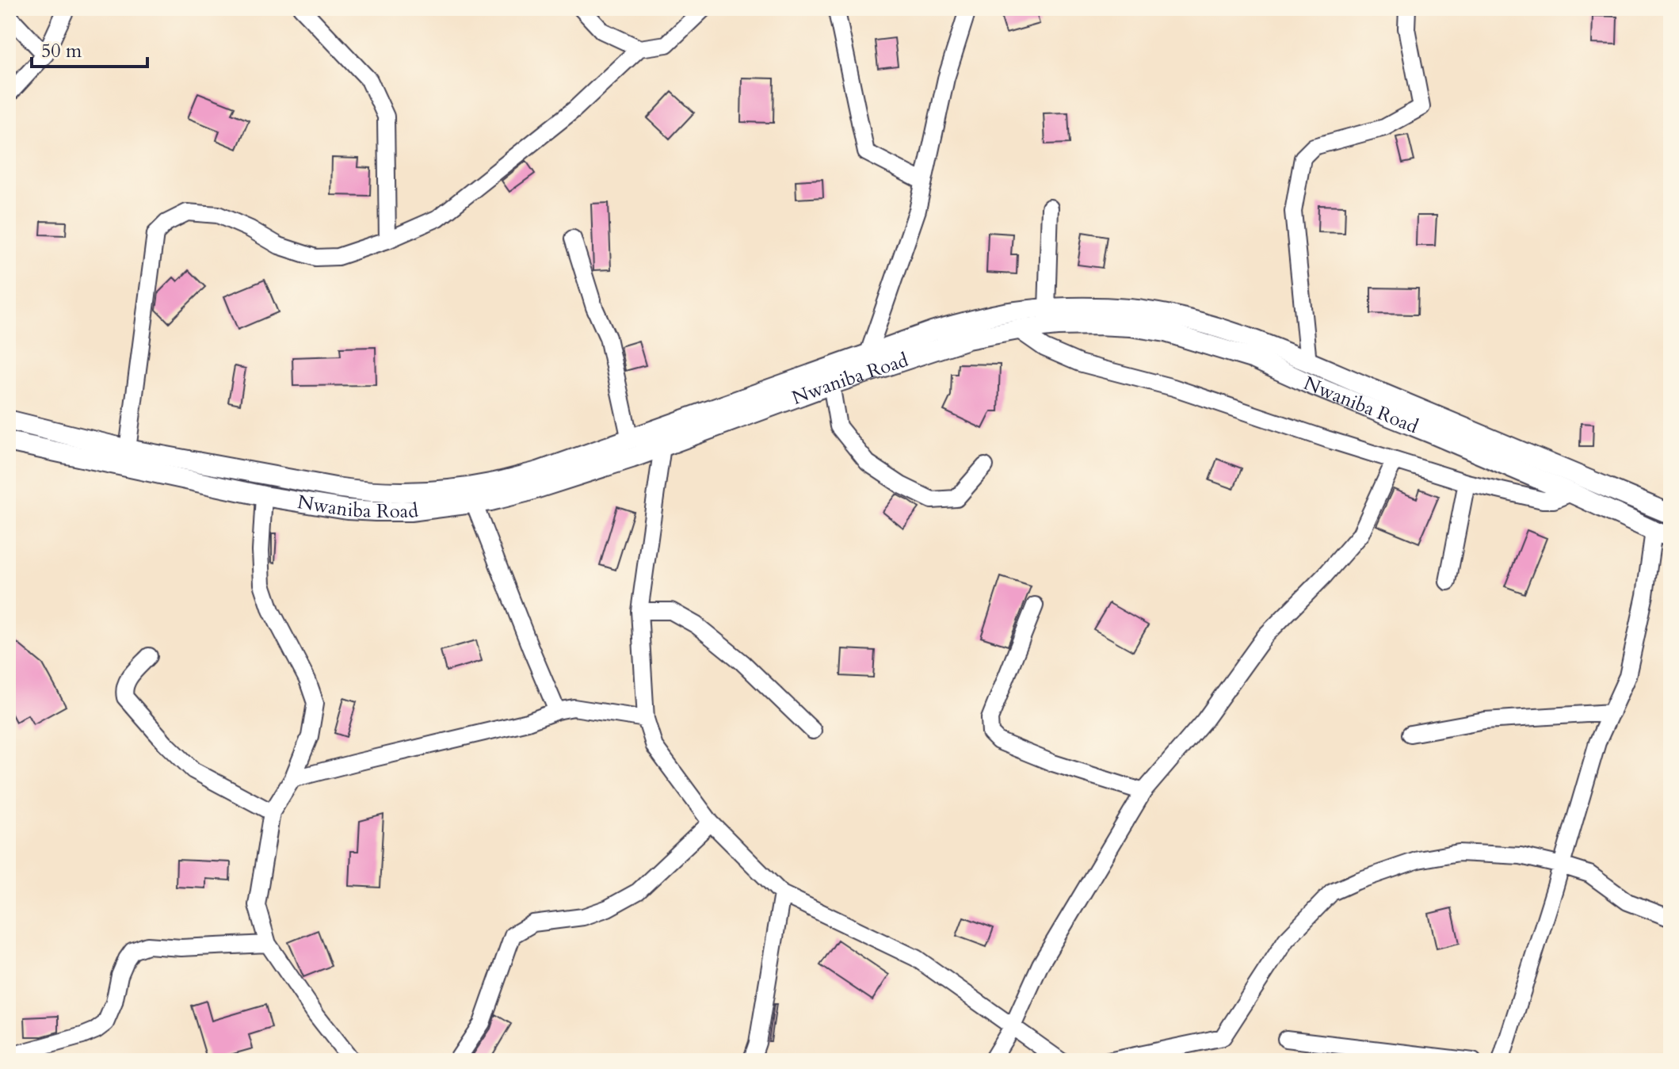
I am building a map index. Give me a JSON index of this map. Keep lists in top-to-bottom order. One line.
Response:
{"streets":{"main road":["Nwaniba Road"]},"scale_bar":"50 m"}
